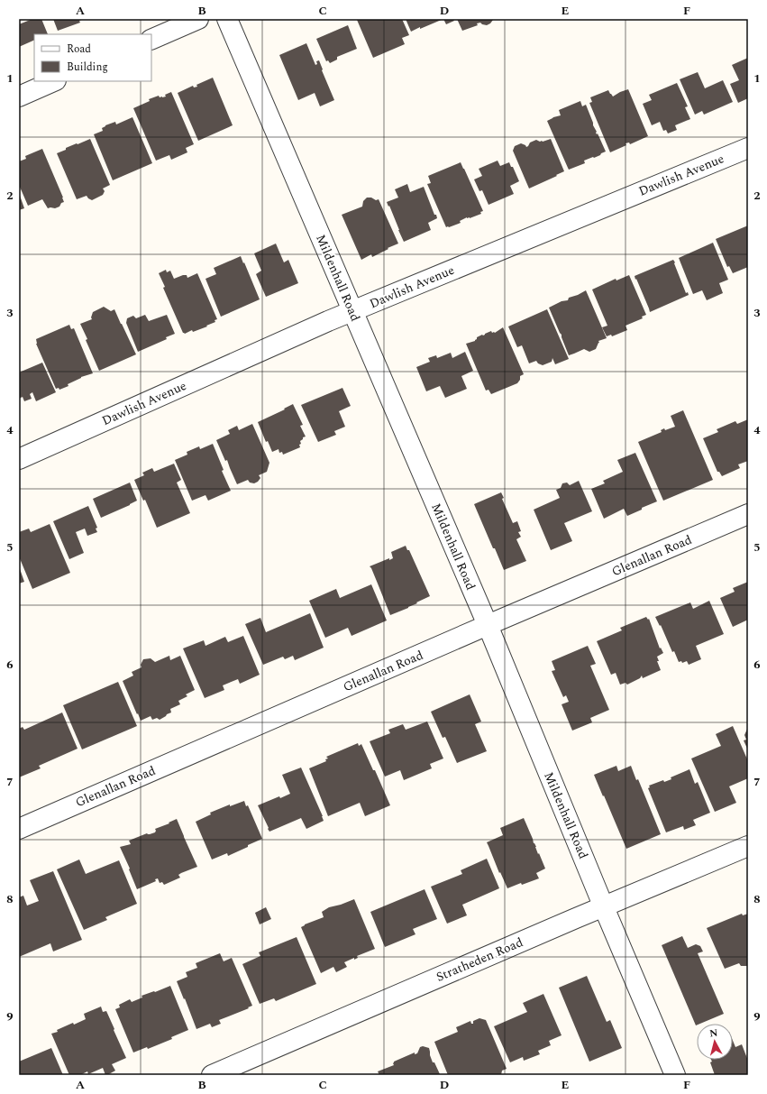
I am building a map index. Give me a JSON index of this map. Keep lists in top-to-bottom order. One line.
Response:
{"streets":{"street":["Dawlish Avenue","Mildenhall Road","Glenallan Road","Stratheden Road"]},"crossings":[["Dawlish Avenue","Mildenhall Road"],["Mildenhall Road","Glenallan Road"],["Mildenhall Road","Stratheden Road"]],"legend":["Road","Building"],"north":"top","grid":{"columns":["A","B","C","D","E","F"],"rows":["1","2","3","4","5","6","7","8","9"]}}
